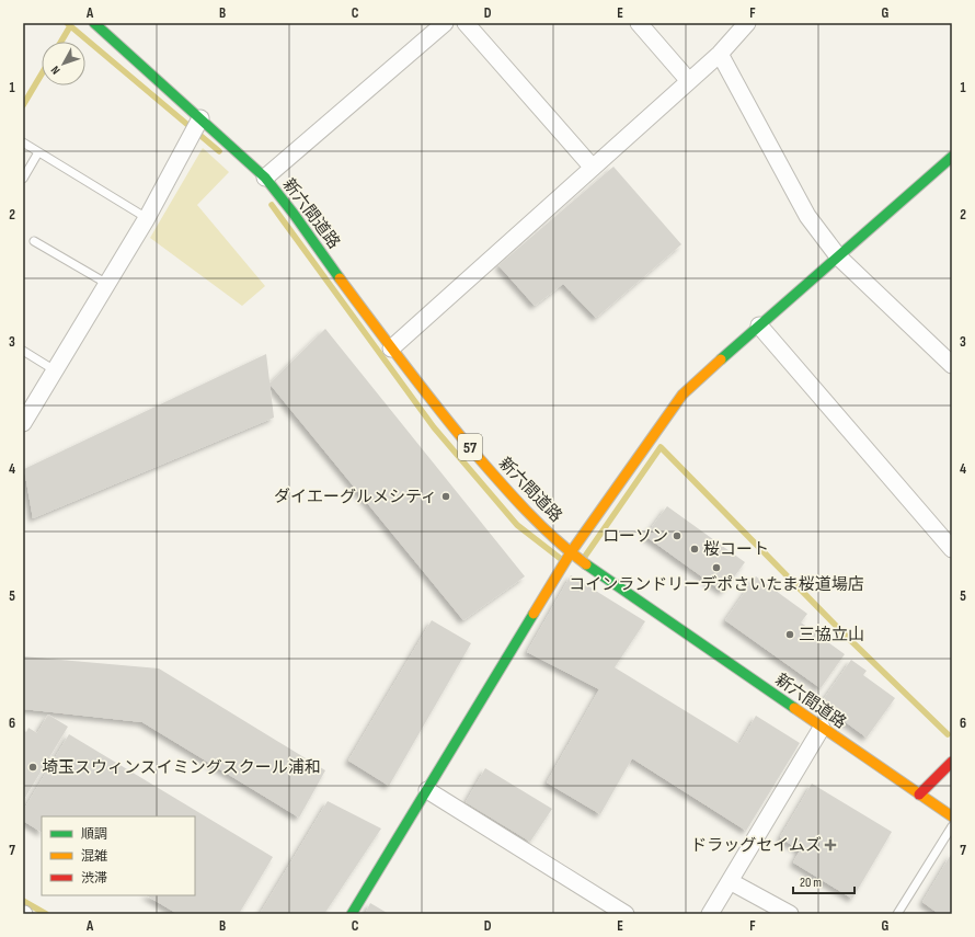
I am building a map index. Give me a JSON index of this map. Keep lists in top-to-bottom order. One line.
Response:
{"streets":{"main road":["新六間道路","57"]},"places":{"other":["ダイエーグルメシティ","ローソン","桜コート","コインランドリーデポさいたま桜道場店","三協立山","埼玉スウィンスイミングスクール浦和"],"health":["ドラッグセイムズ"]},"legend":["順調","混雑","渋滞"],"scale_bar":"20 m","north":"bottom left","grid":{"columns":["A","B","C","D","E","F","G"],"rows":["1","2","3","4","5","6","7"]}}
